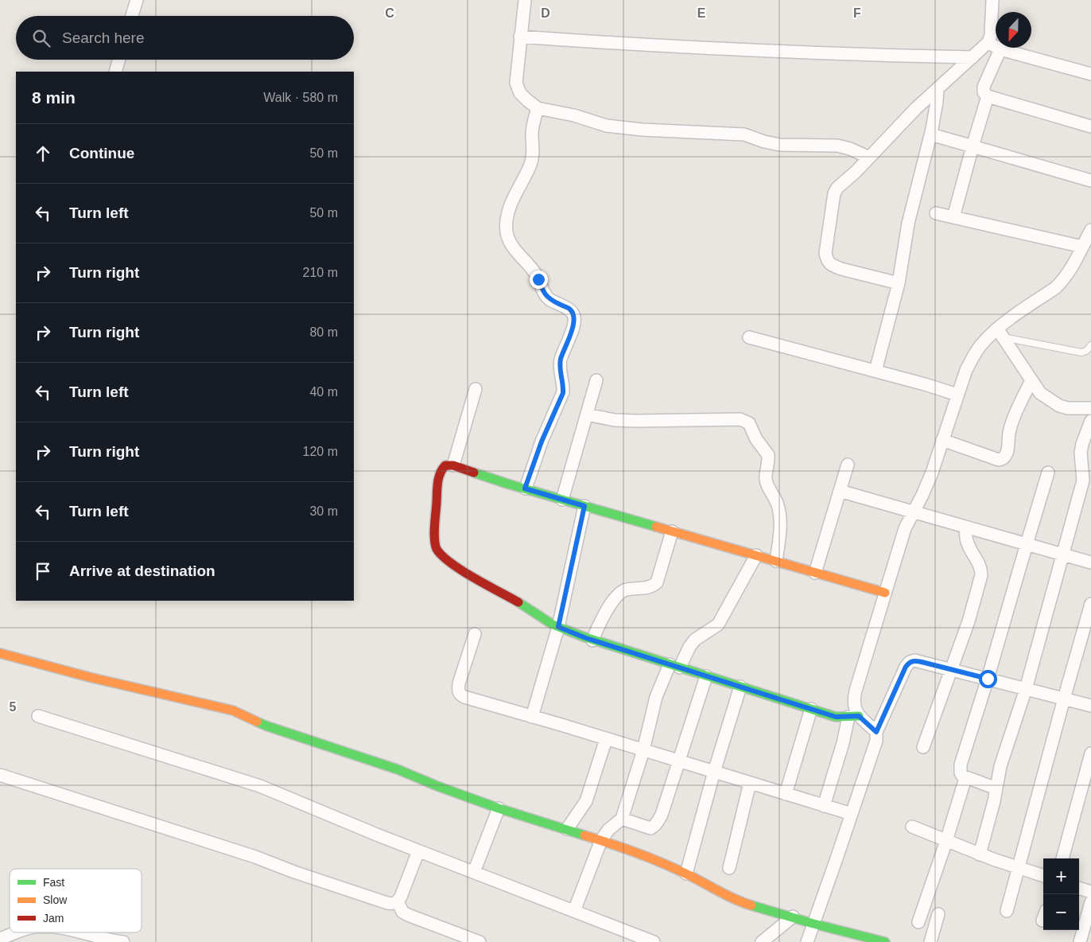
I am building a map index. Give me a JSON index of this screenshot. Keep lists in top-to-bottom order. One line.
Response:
{"legend":["Fast","Slow","Jam"],"north":"bottom","page":{"search":"Search here","heading":["8 min","Walk · 580 m"],"list":[["Continue","50 m"],["Turn left","50 m"],["Turn right","210 m"],["Turn right","80 m"],["Turn left","40 m"],["Turn right","120 m"],["Turn left","30 m"],"Arrive at destination"],"map_buttons":["+","−"]},"grid":{"columns":["C","D","E","F"],"rows":["5"]}}
